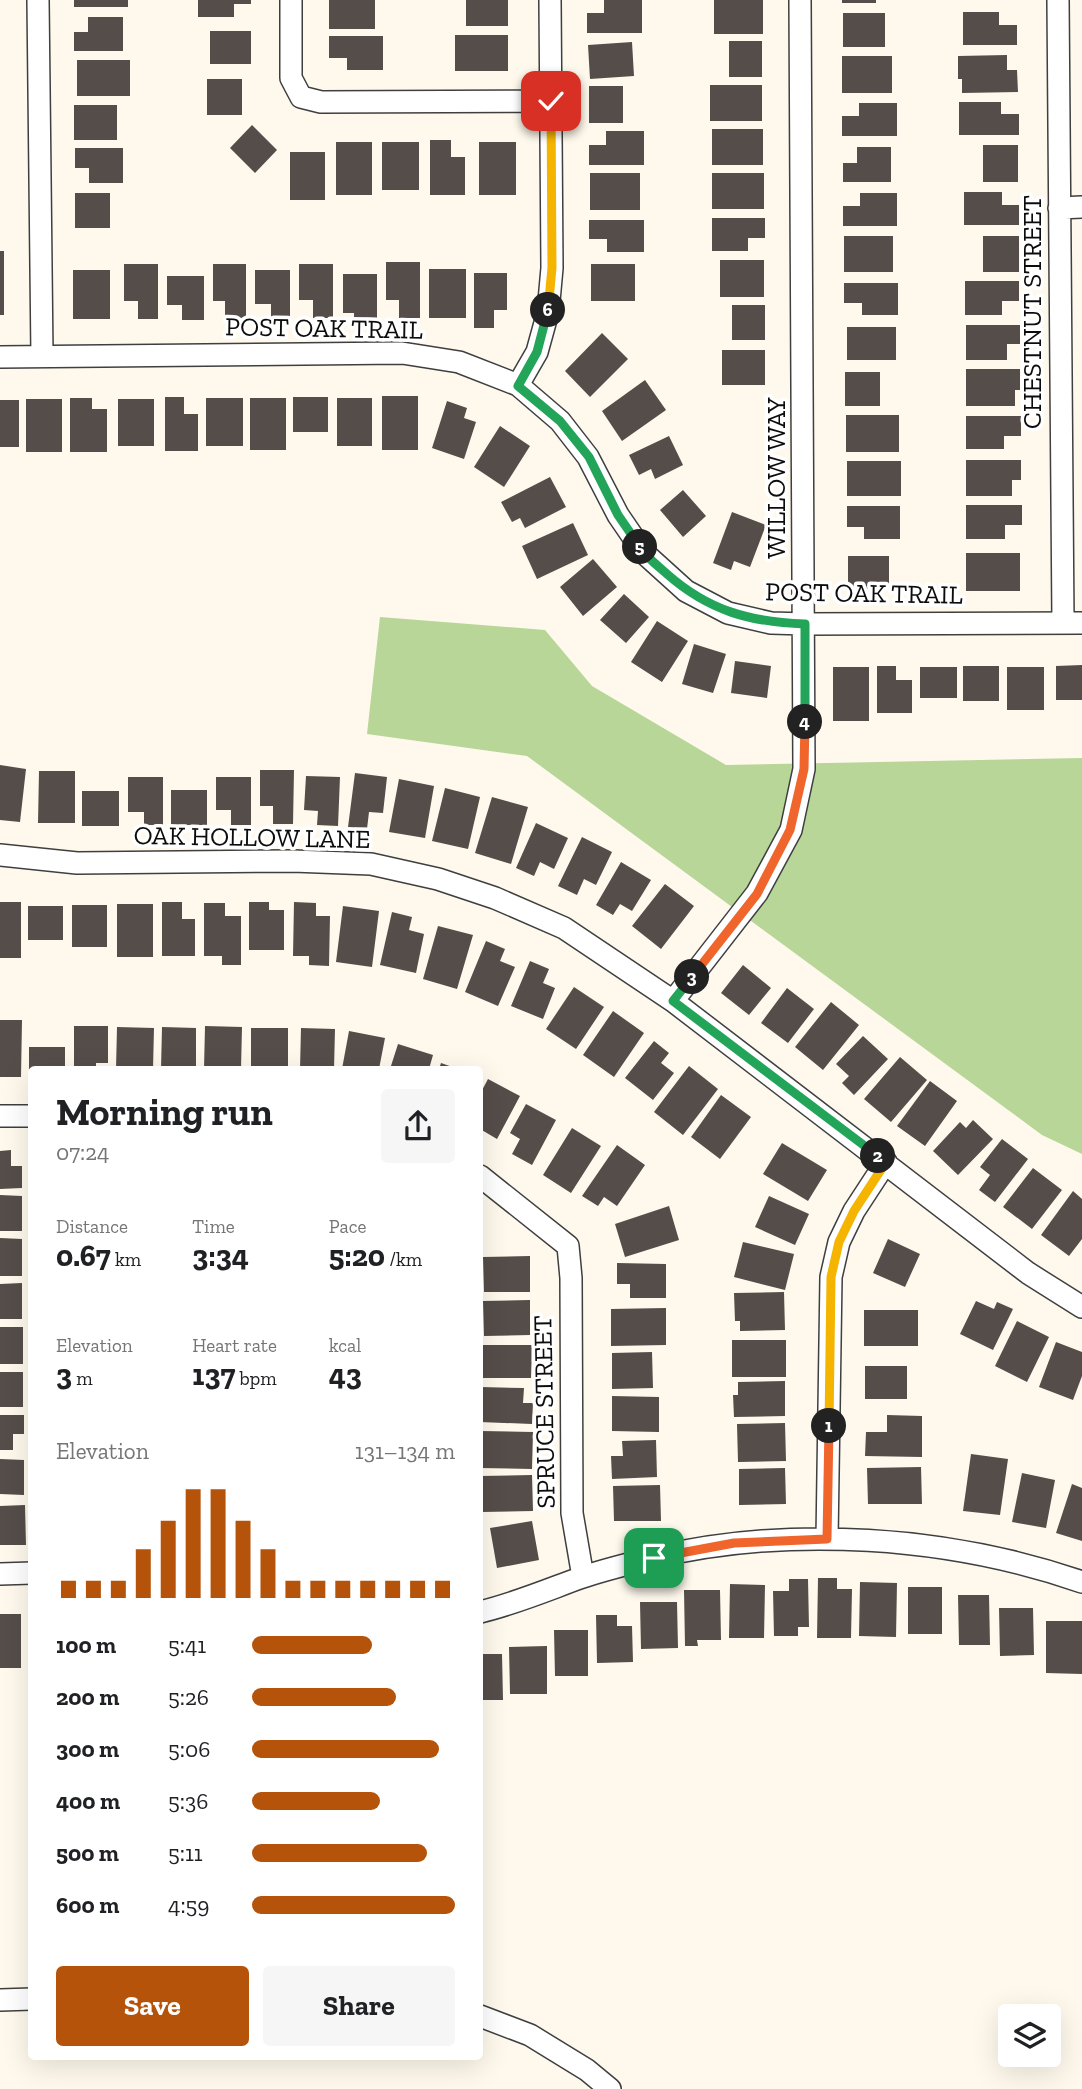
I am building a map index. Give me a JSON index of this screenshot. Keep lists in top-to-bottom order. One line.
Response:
{"streets":{"street":["CHESTNUT STREET","POST OAK TRAIL","WILLOW WAY","OAK HOLLOW LANE","SPRUCE STREET"]},"crossings":[["CHESTNUT STREET","POST OAK TRAIL"],["POST OAK TRAIL","WILLOW WAY"],["WILLOW WAY","OAK HOLLOW LANE"]],"page":{"pins":["6","5","4","3","2","1"],"heading":["Morning run","07:24"],"stats":[["Distance","0.67 km"],["Time","3:34"],["Pace","5:20 /km"],["Elevation","3 m"],["Heart rate","137 bpm"],["kcal","43"]],"chart":["Elevation","131–134 m"],"list":[{"name":"100 m","note":"5:41"},{"name":"200 m","note":"5:26"},{"name":"300 m","note":"5:06"},{"name":"400 m","note":"5:36"},{"name":"500 m","note":"5:11"},{"name":"600 m","note":"4:59"}],"buttons":["Save","Share"]}}
